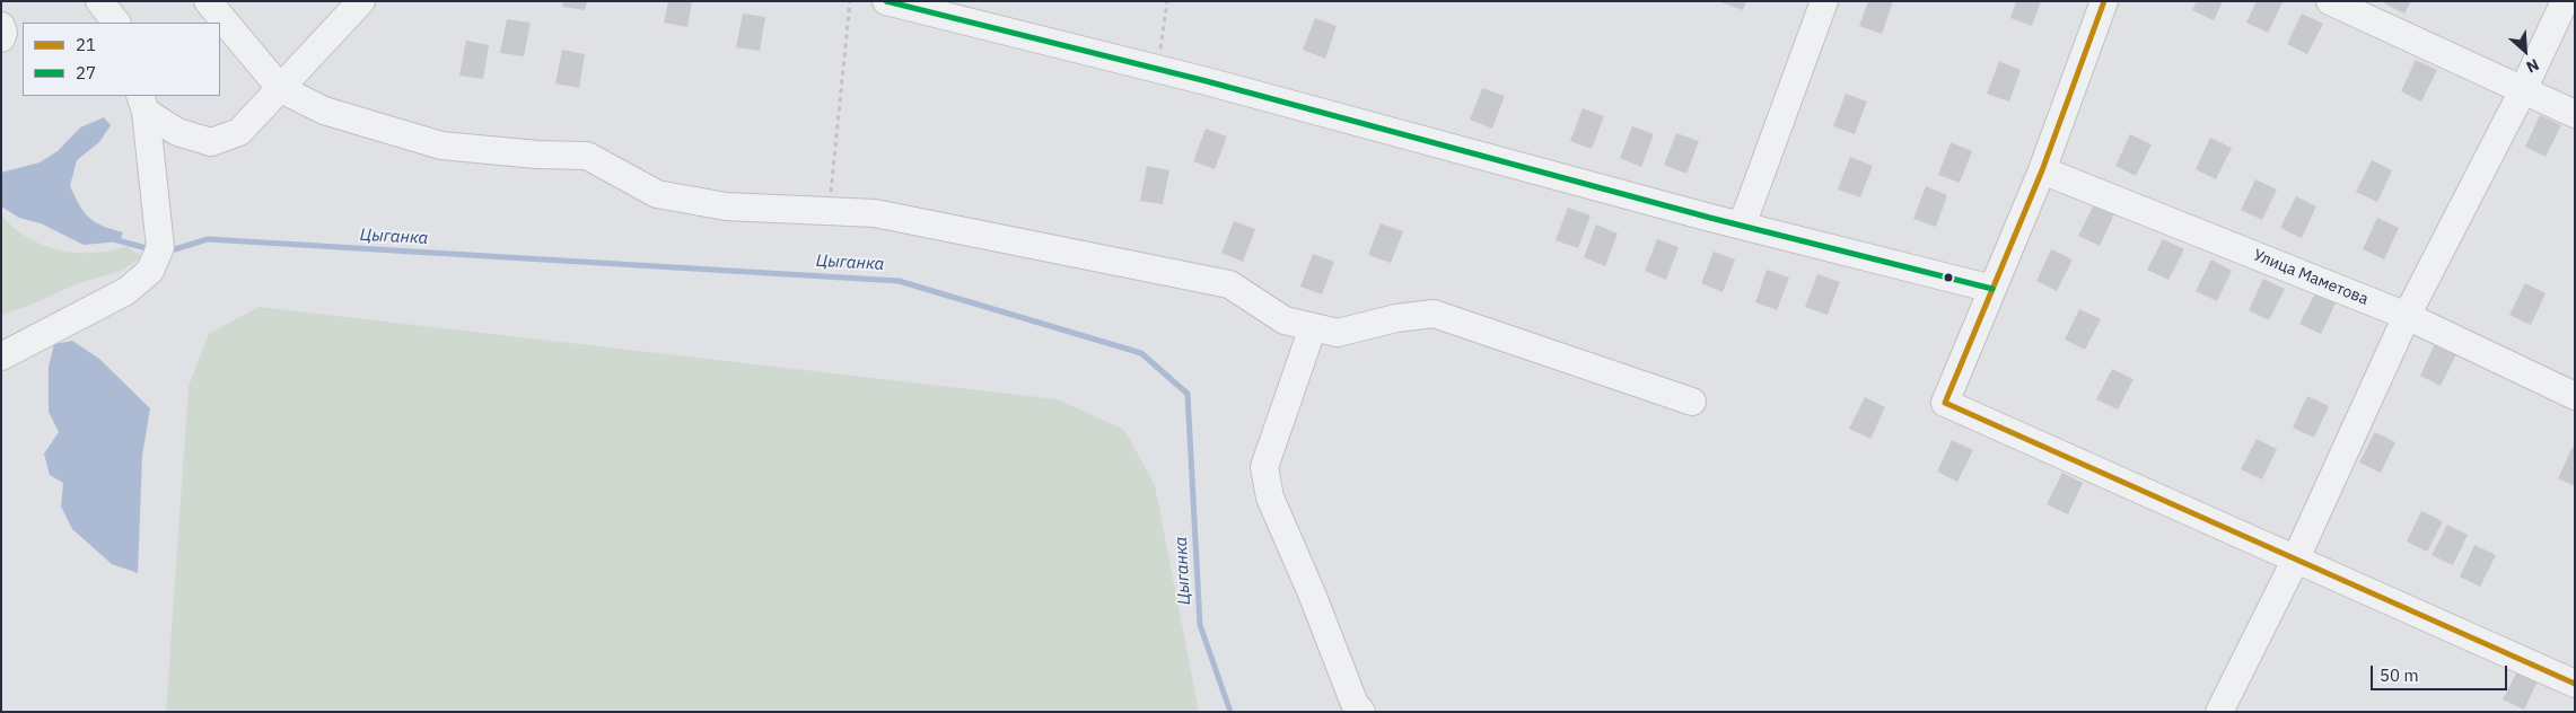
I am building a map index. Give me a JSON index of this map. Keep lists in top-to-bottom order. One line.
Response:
{"streets":{"street":["Улица Маметова"]},"water":["Цыганка"],"lines":["transit line 21","transit line 27"],"legend":["21","27"],"scale_bar":"50 m","north":"bottom right"}
